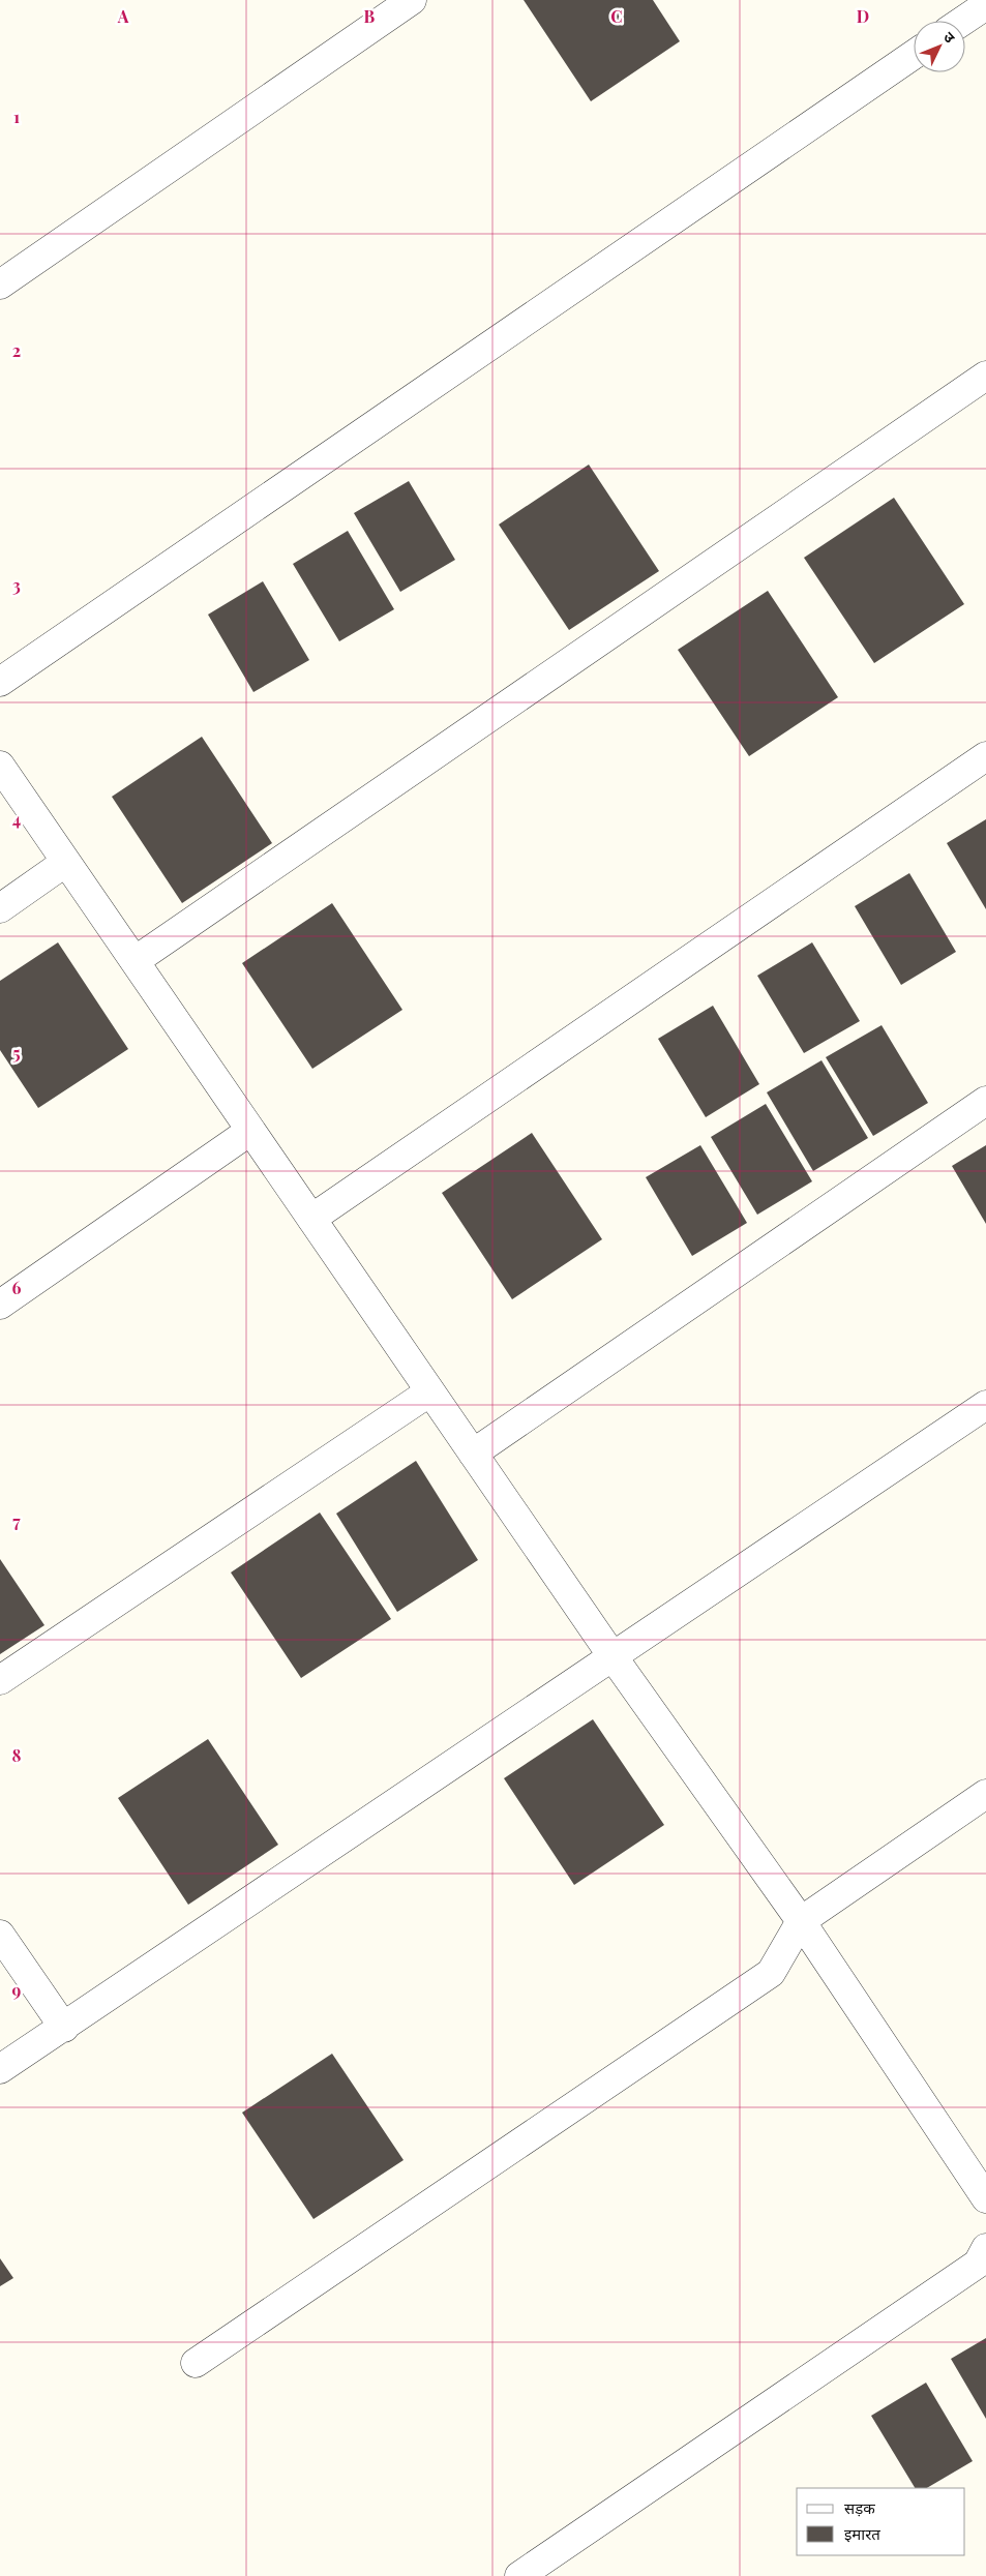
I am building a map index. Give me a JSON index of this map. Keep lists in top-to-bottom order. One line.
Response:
{"legend":["सड़क","इमारत"],"north":"top right","grid":{"columns":["A","B","C","D"],"rows":["1","2","3","4","5","6","7","8","9"]}}
